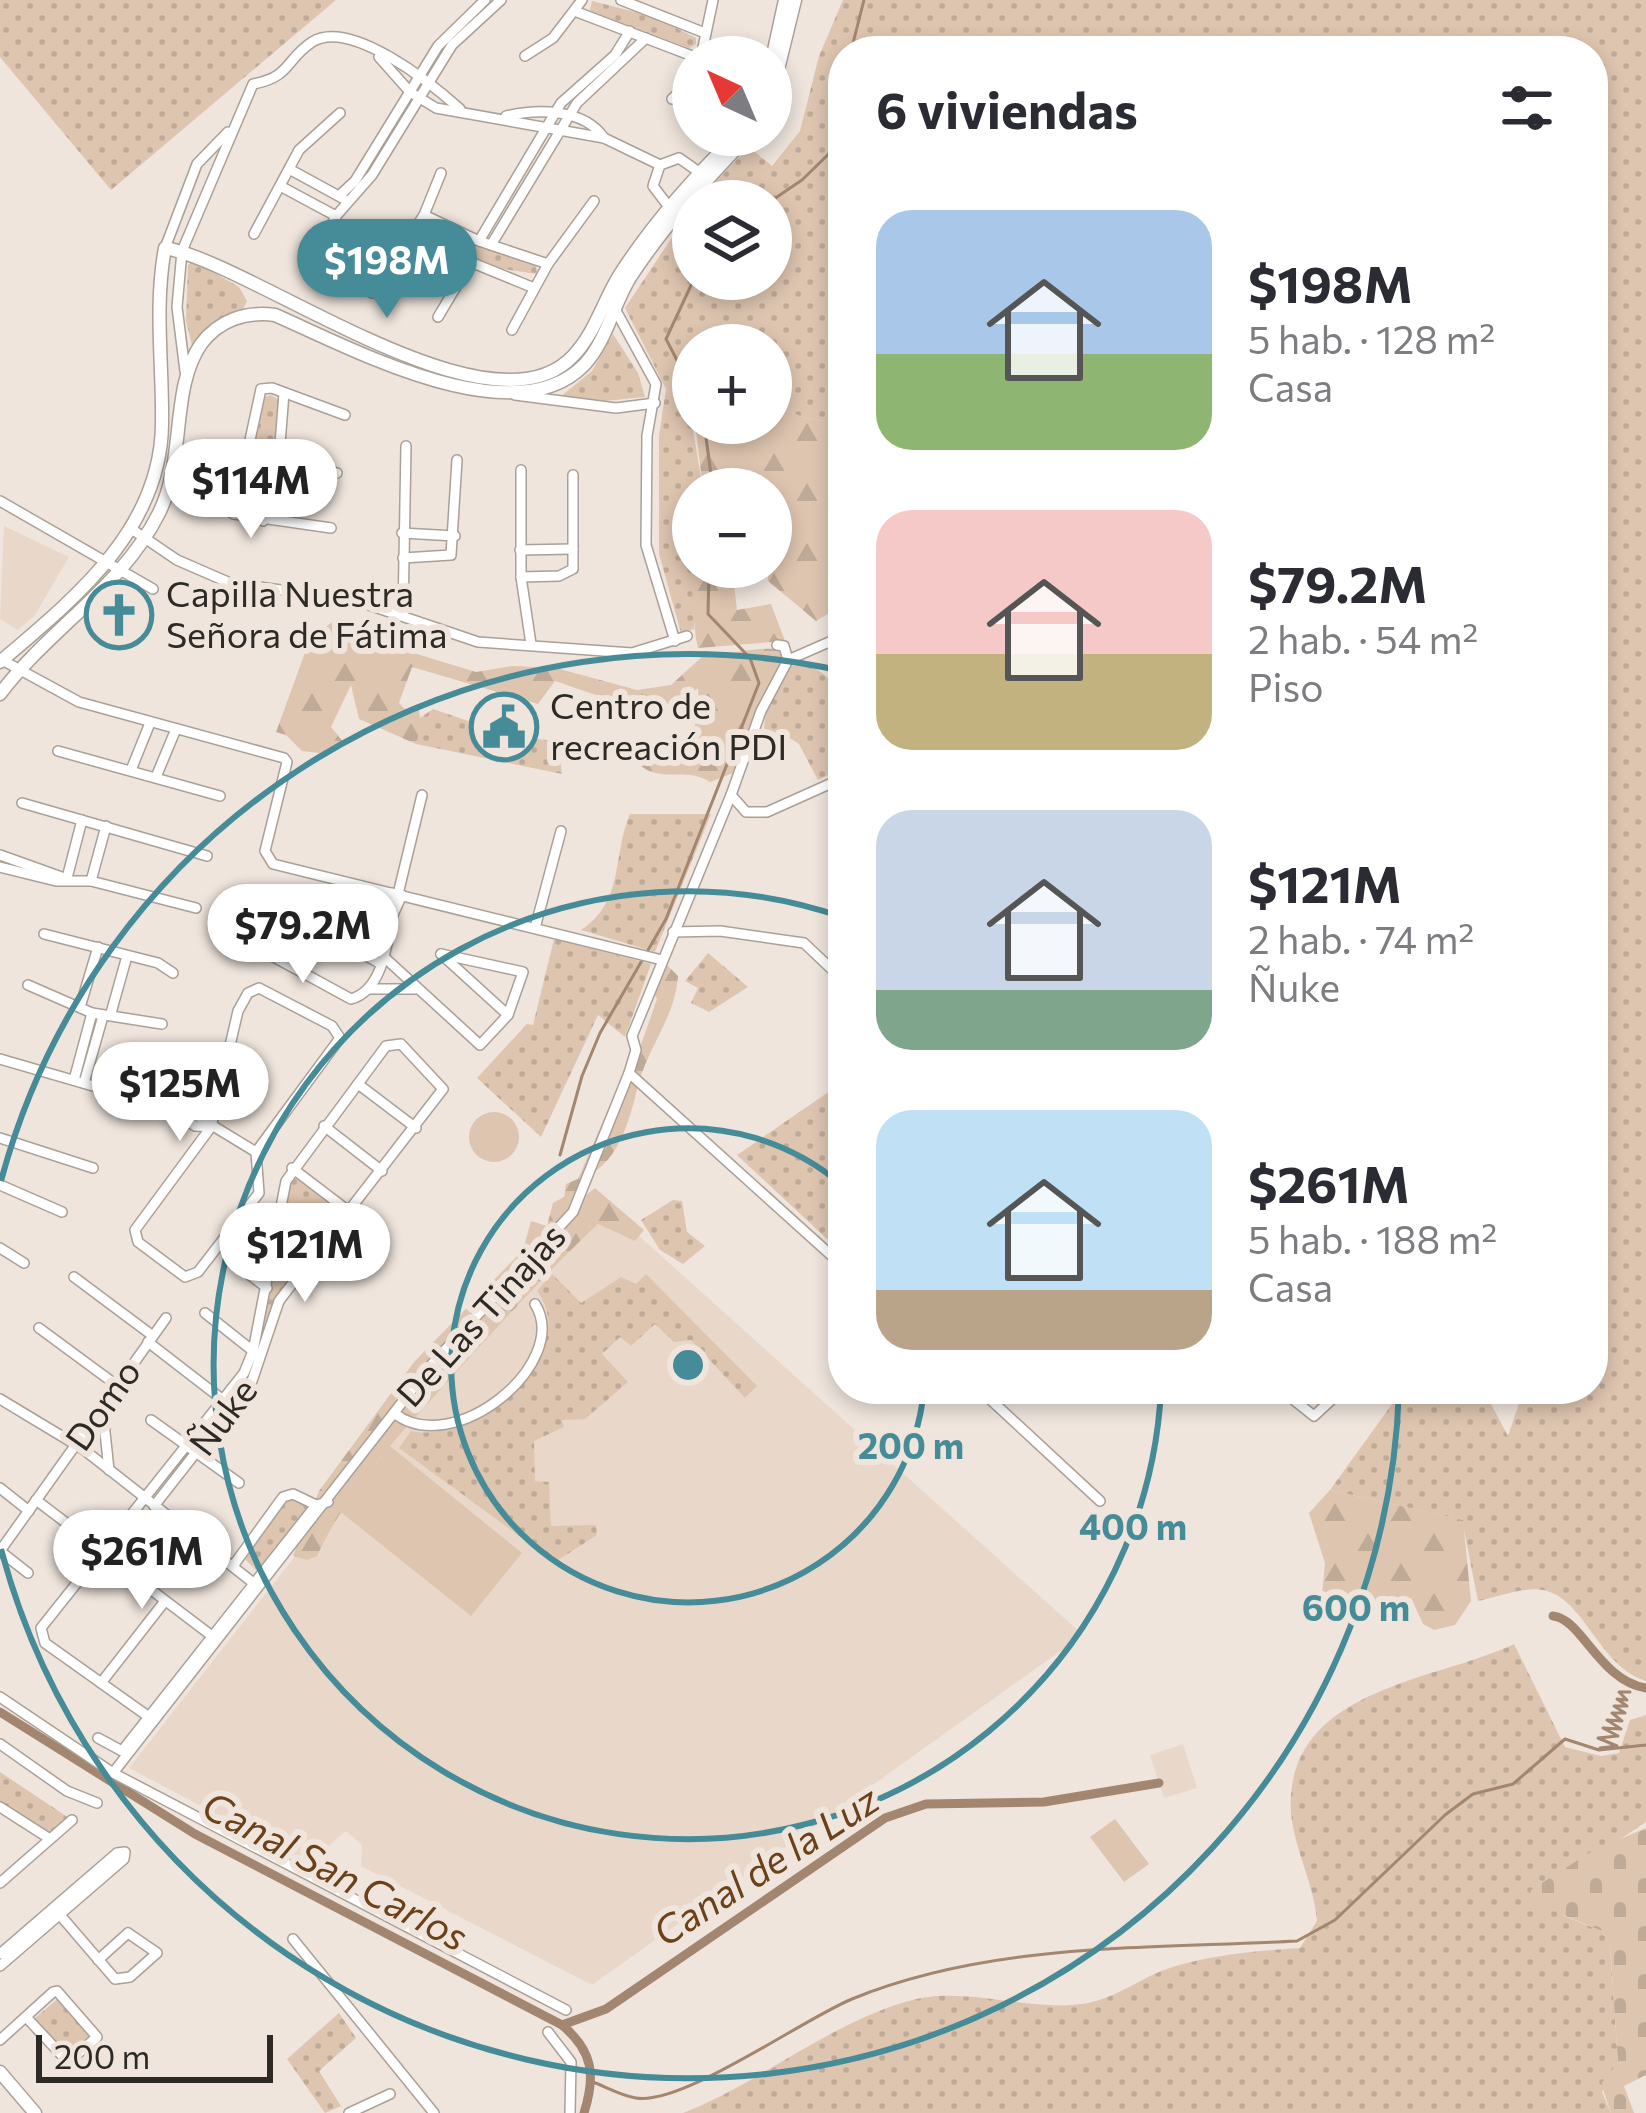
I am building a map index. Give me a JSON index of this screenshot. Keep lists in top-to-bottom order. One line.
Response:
{"streets":{"street":["De Las Tinajas","Domo","Ñuke"]},"water":["Canal de la Luz","Canal San Carlos"],"places":{"church":["Capilla Nuestra Señora de Fátima"],"public building":["Centro de recreación PDI"]},"scale_bar":"200 m","north":"top left","page":{"map_buttons":["+","−"],"heading":"6 viviendas","list":[{"name":"$198M","note":"5 hab. · 128 m² · Casa"},{"name":"$79.2M","note":"2 hab. · 54 m² · Piso"},{"name":"$121M","note":"2 hab. · 74 m² · Ñuke"},{"name":"$261M","note":"5 hab. · 188 m² · Casa"}],"price":["$198M","$114M","$79.2M","$125M","$121M","$261M"],"scale":"200 m"},"rings":["200 m","400 m","600 m"]}
